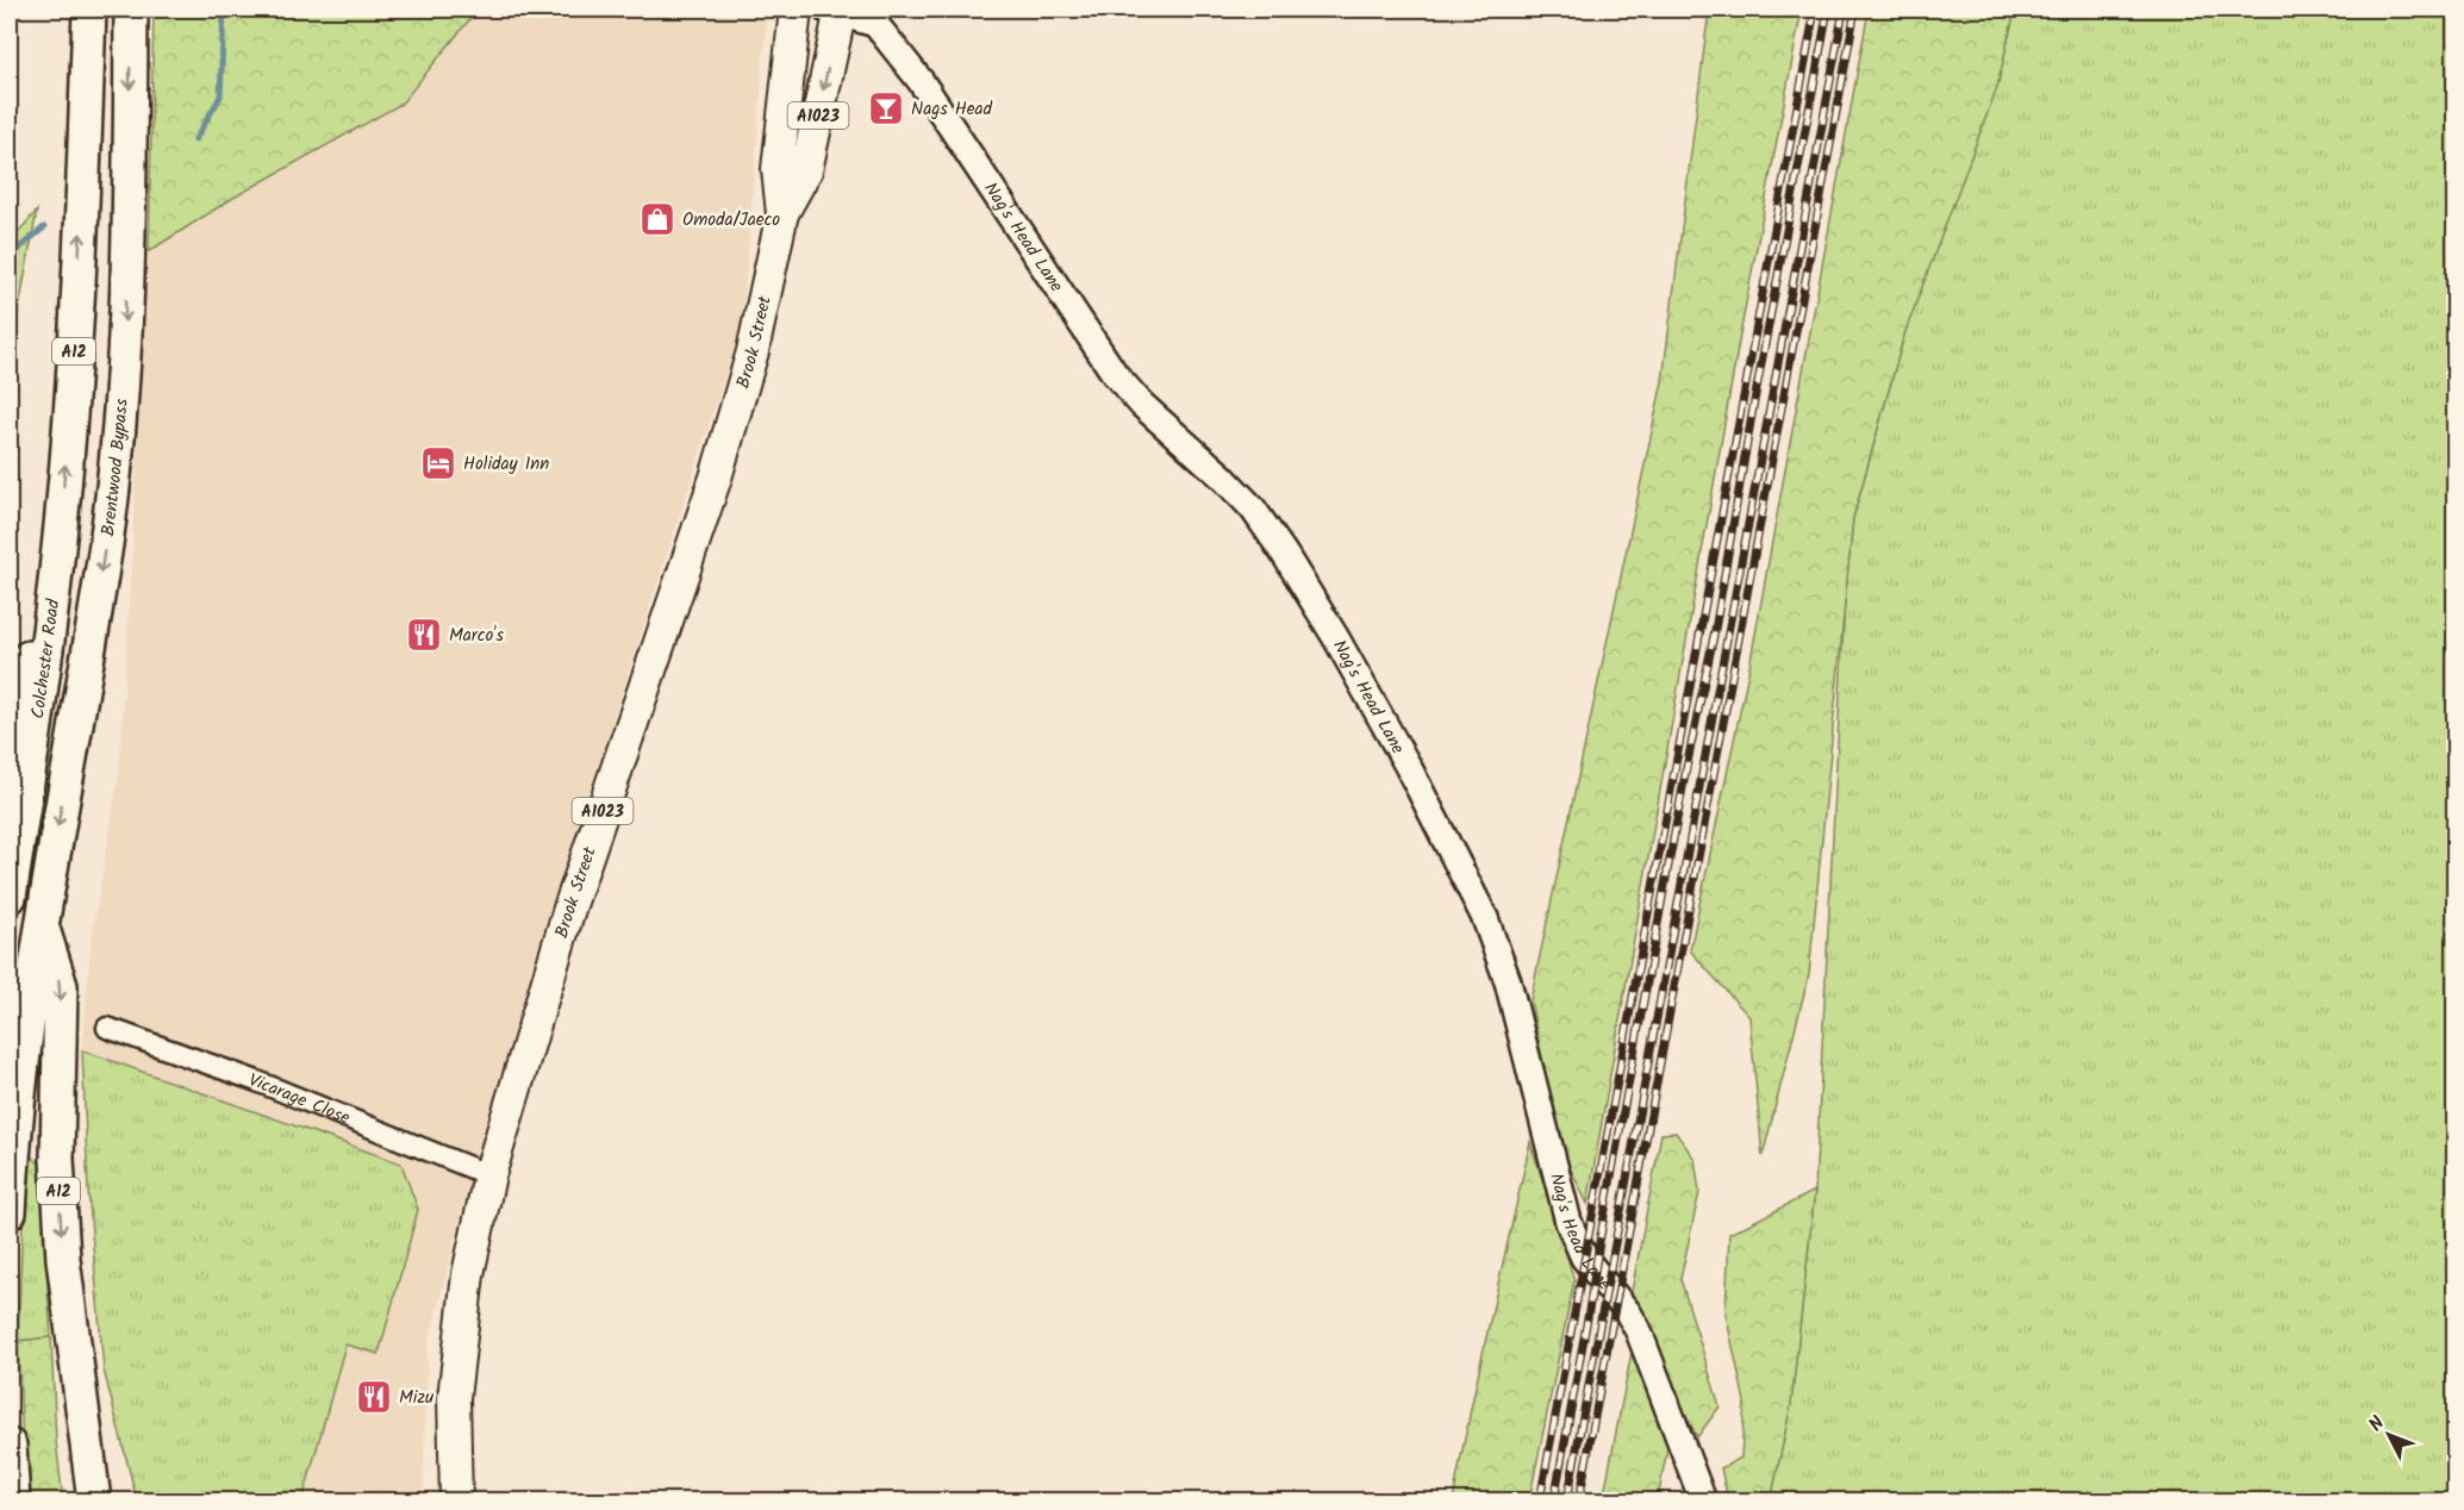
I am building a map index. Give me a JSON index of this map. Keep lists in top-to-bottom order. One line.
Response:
{"streets":{"highway":["A12","Brentwood Bypass","Colchester Road"],"main road":["A1023","Brook Street"],"street":["Nag's Head Lane","Vicarage Close"]},"crossings":[["Nag's Head Lane","Brook Street"],["Brook Street","Vicarage Close"],["A12","Brentwood Bypass"],["A12","Colchester Road"]],"places":{"bar":["Nags Head"],"shop":["Omoda/Jaeco"],"hotel":["Holiday Inn"],"restaurant":["Marco's","Mizu"]},"north":"top left"}
